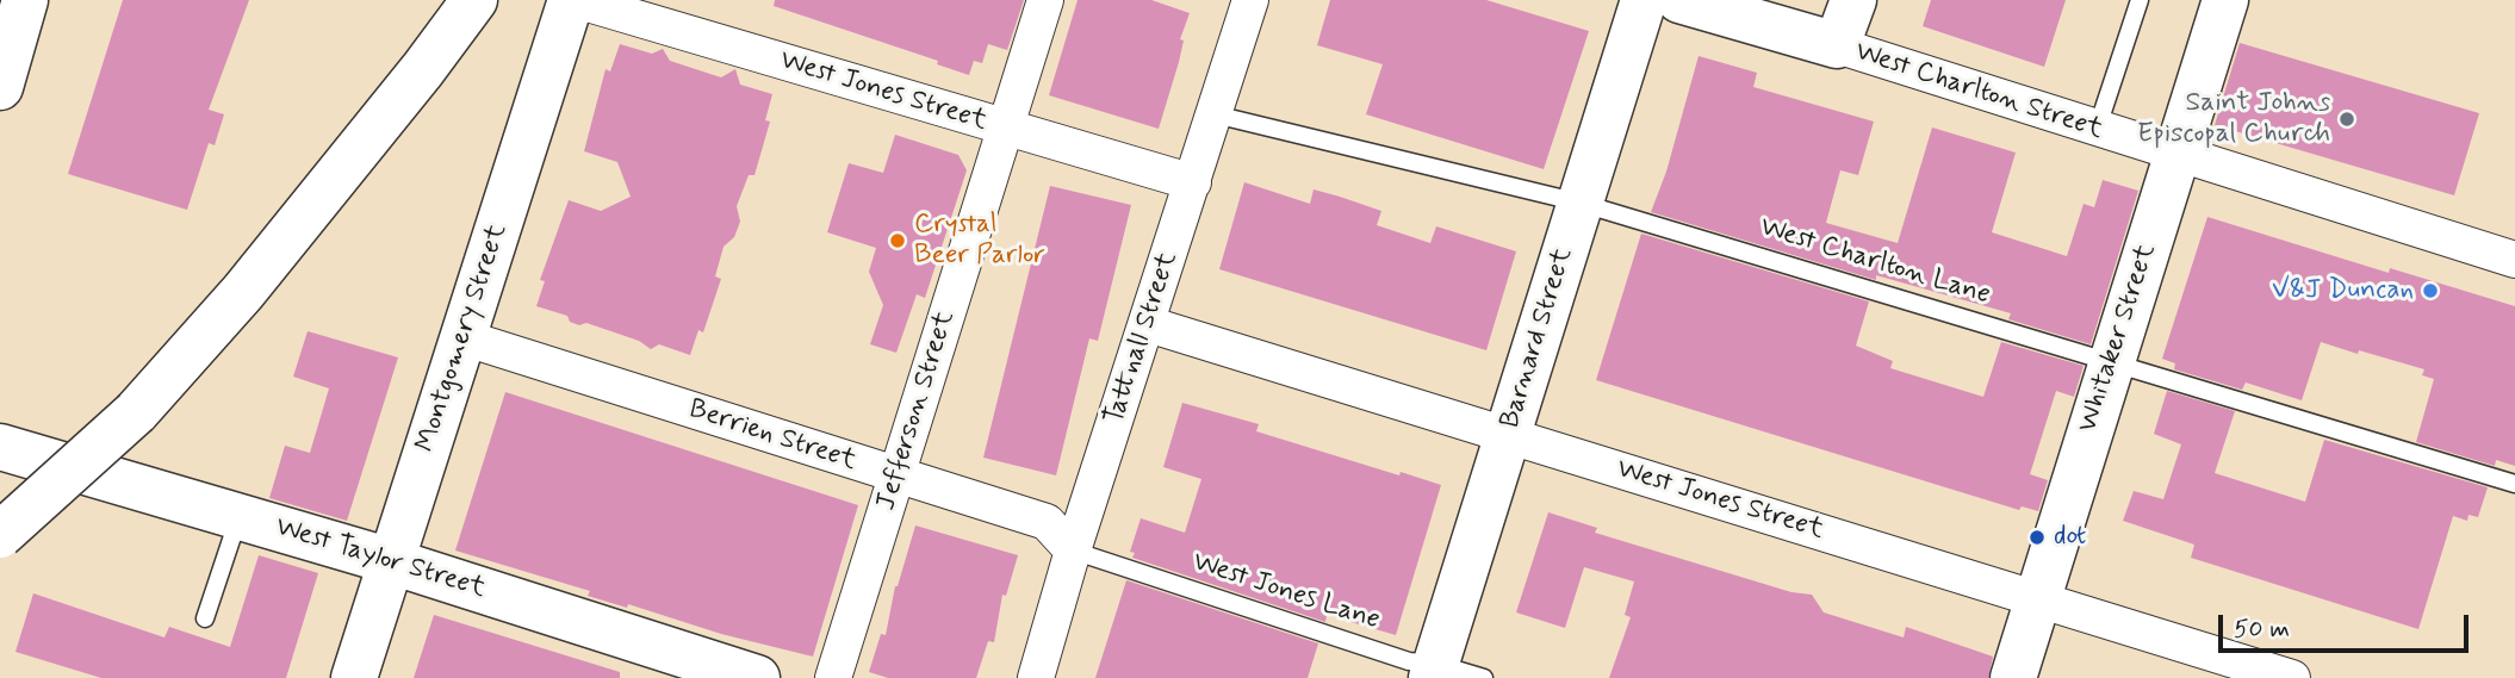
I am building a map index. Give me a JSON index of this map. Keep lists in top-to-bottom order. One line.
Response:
{"streets":{"main road":["West Charlton Street","Montgomery Street","Barnard Street","Whitaker Street","West Taylor Street"],"street":["West Jones Street","Tattnall Street","Jefferson Street","Berrien Street"],"lane":["West Charlton Lane","West Jones Lane"]},"crossings":[["West Jones Street","Montgomery Street"],["West Jones Street","Tattnall Street"],["West Jones Street","Barnard Street"],["West Jones Street","Whitaker Street"],["West Jones Street","Jefferson Street"],["West Charlton Street","Whitaker Street"],["West Charlton Lane","Tattnall Street"],["West Charlton Lane","Barnard Street"],["West Charlton Lane","Whitaker Street"],["Montgomery Street","Berrien Street"],["Montgomery Street","West Taylor Street"],["Tattnall Street","Berrien Street"],["Tattnall Street","West Jones Lane"],["Barnard Street","West Jones Lane"],["Jefferson Street","Berrien Street"],["Berrien Street","West Jones Lane"]],"places":["Saint Johns Episcopal Church","Crystal Beer Parlor","V&J Duncan","dot"],"scale_bar":"50 m"}
